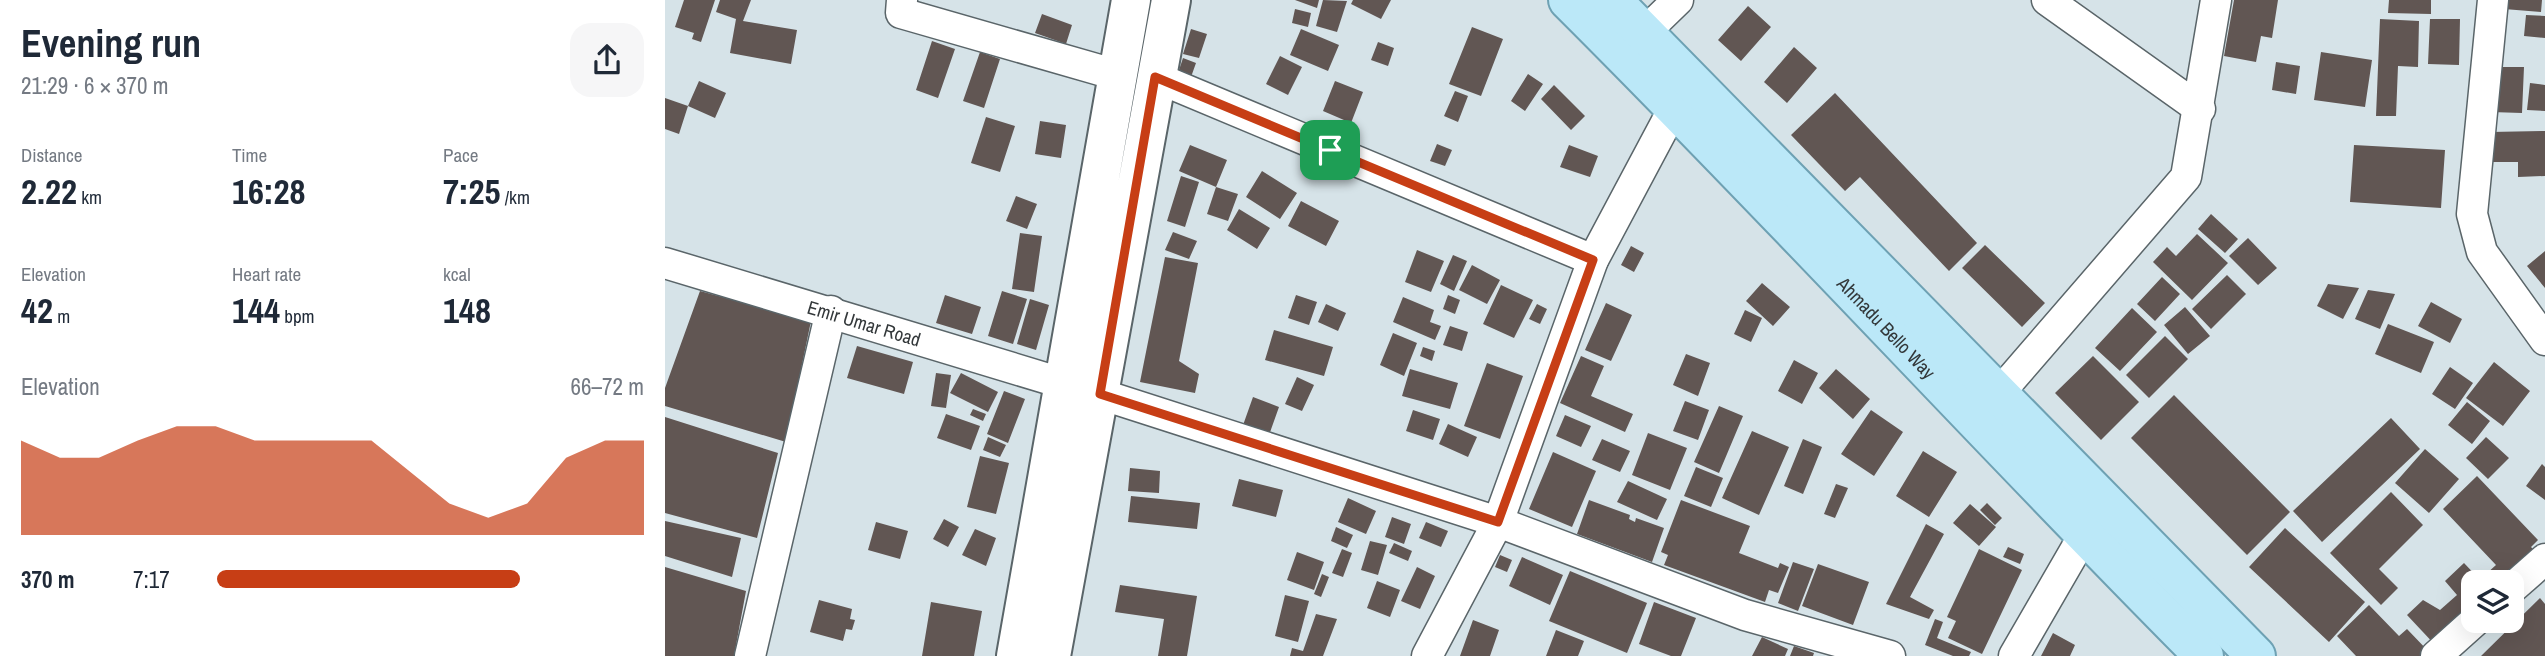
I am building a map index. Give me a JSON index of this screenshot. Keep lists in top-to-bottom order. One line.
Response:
{"streets":{"main road":["Ahmadu Bello Way"],"street":["Emir Umar Road"]},"page":{"heading":["Evening run","21:29 · 6 × 370 m"],"stats":[["Distance","2.22 km"],["Time","16:28"],["Pace","7:25 /km"],["Elevation","42 m"],["Heart rate","144 bpm"],["kcal","148"]],"chart":["Elevation","66–72 m"],"list":[{"name":"370 m","note":"7:17"}]}}
